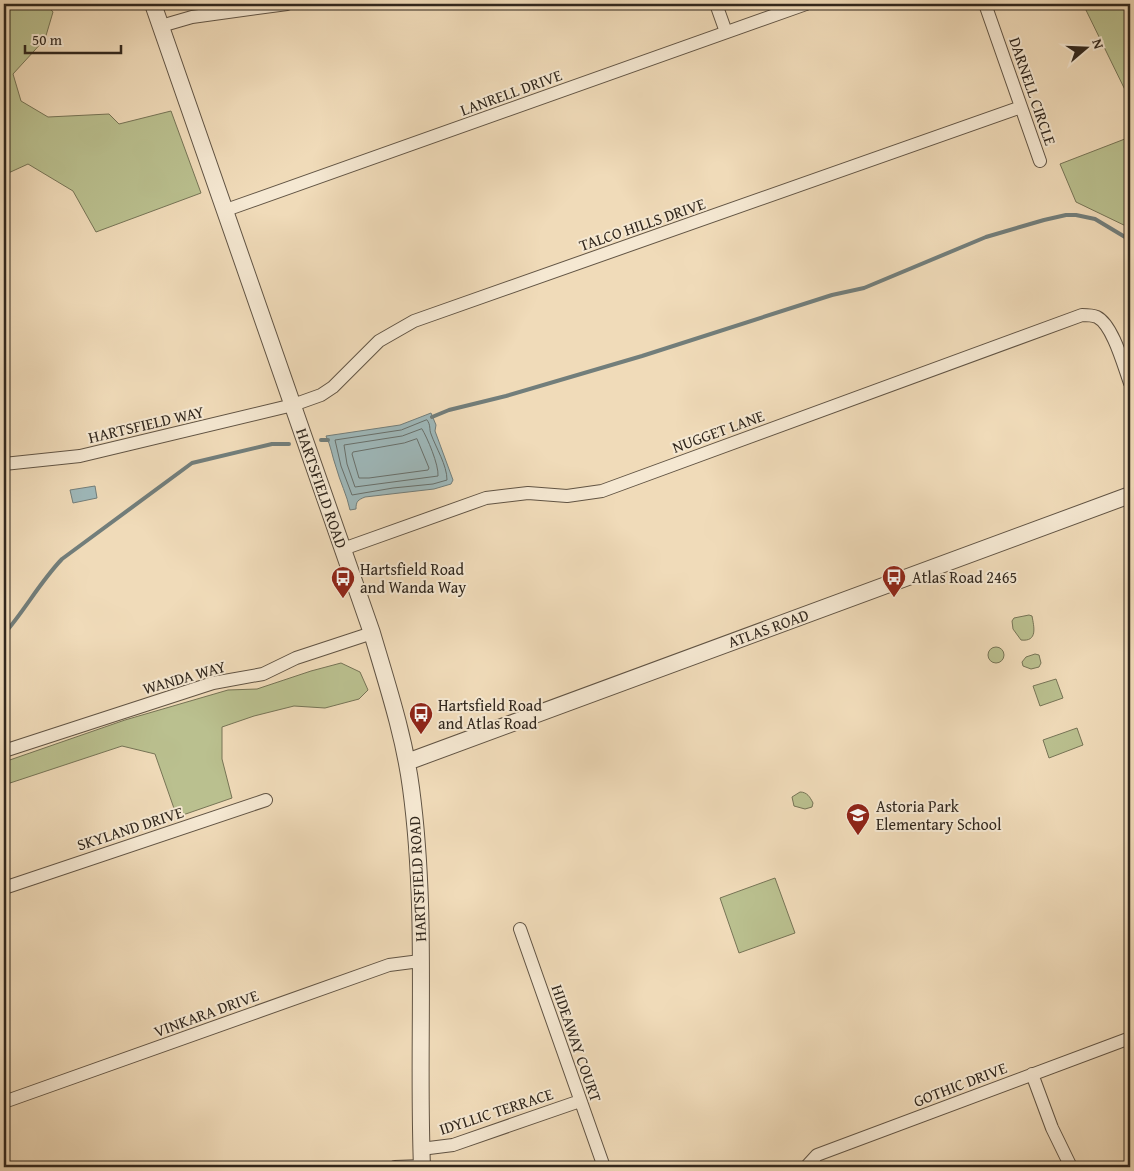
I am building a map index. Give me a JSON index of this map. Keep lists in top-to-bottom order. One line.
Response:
{"streets":{"street":["DARNELL CIRCLE","LANRELL DRIVE","TALCO HILLS DRIVE","HARTSFIELD WAY","NUGGET LANE","HARTSFIELD ROAD","ATLAS ROAD","WANDA WAY","SKYLAND DRIVE","VINKARA DRIVE","HIDEAWAY COURT","GOTHIC DRIVE","IDYLLIC TERRACE"]},"crossings":[["DARNELL CIRCLE","TALCO HILLS DRIVE"],["LANRELL DRIVE","HARTSFIELD ROAD"],["TALCO HILLS DRIVE","HARTSFIELD WAY"],["TALCO HILLS DRIVE","HARTSFIELD ROAD"],["HARTSFIELD WAY","HARTSFIELD ROAD"],["NUGGET LANE","HARTSFIELD ROAD"],["HARTSFIELD ROAD","ATLAS ROAD"],["HARTSFIELD ROAD","WANDA WAY"],["HARTSFIELD ROAD","VINKARA DRIVE"],["HARTSFIELD ROAD","IDYLLIC TERRACE"],["HIDEAWAY COURT","IDYLLIC TERRACE"]],"places":{"bus stop":["Atlas Road 2465","Hartsfield Road and Wanda Way","Hartsfield Road and Atlas Road"],"school or university":["Astoria Park Elementary School"]},"scale_bar":"50 m","north":"right"}
